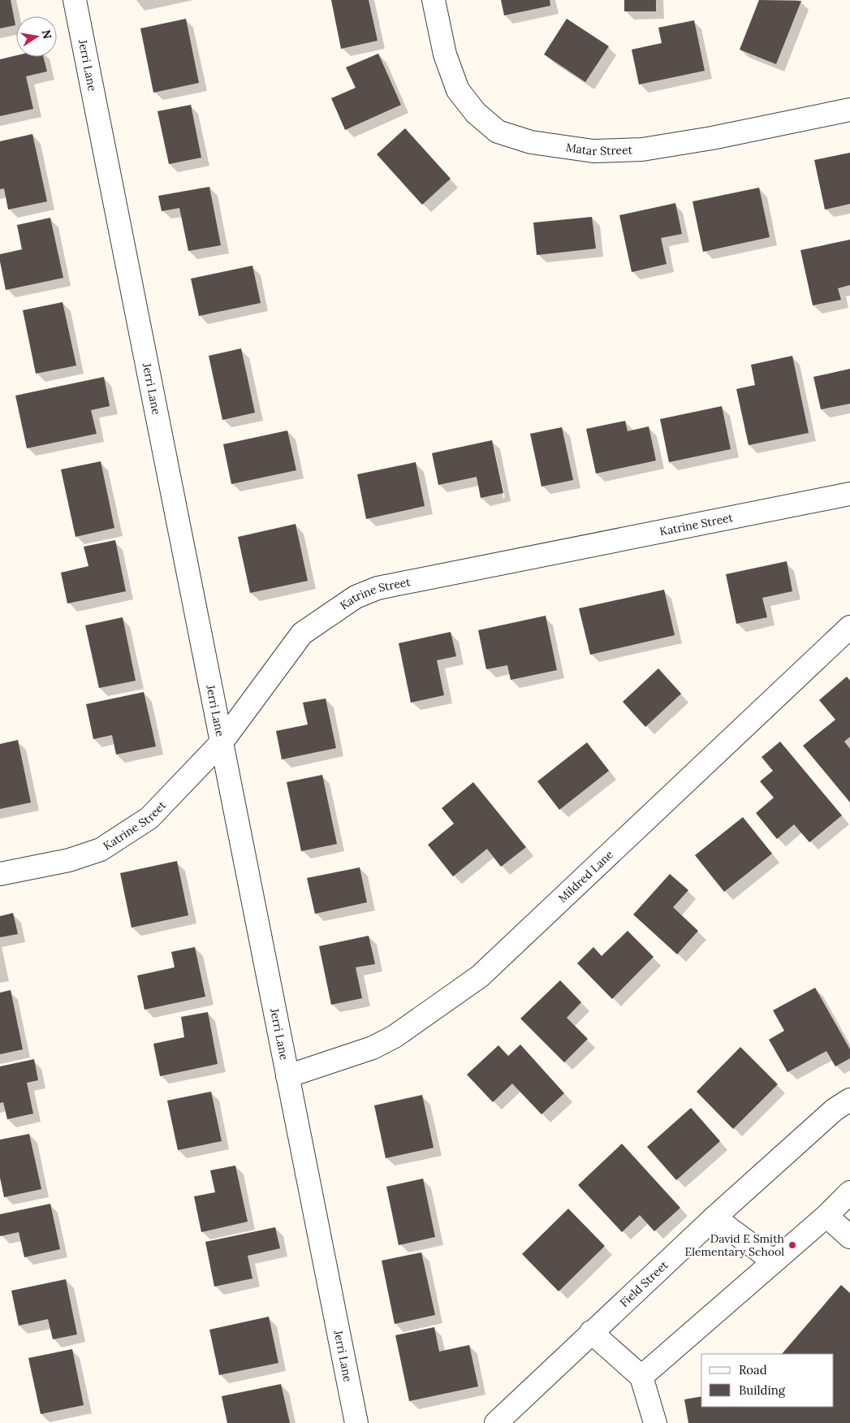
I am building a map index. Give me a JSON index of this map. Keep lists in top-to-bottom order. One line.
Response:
{"streets":{"street":["Jerri Lane","Matar Street","Katrine Street","Mildred Lane","Field Street"]},"crossings":[["Jerri Lane","Katrine Street"],["Jerri Lane","Mildred Lane"]],"places":["David E Smith Elementary School"],"legend":["Road","Building"],"north":"right"}
